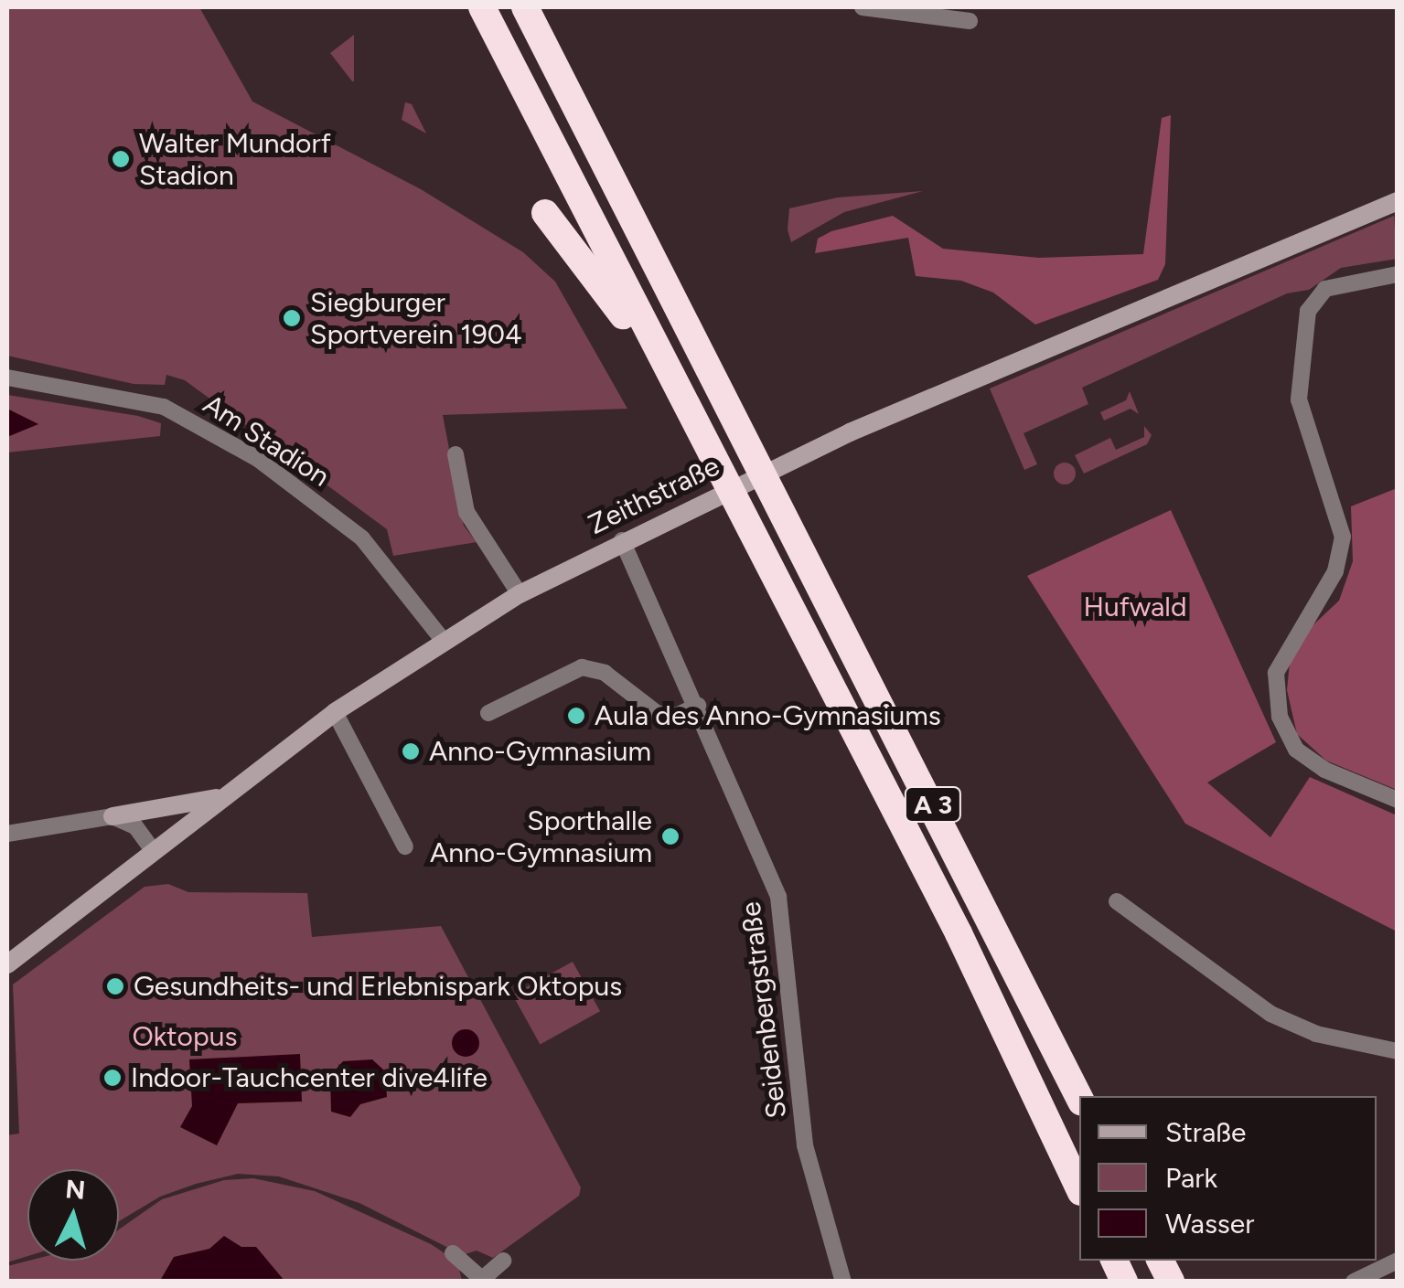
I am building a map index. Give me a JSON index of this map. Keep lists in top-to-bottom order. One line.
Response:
{"streets":{"highway":["A 3"],"street":["Am Stadion","Zeithstraße","Seidenbergstraße"]},"crossings":[["Am Stadion","Zeithstraße"],["Zeithstraße","Seidenbergstraße"]],"parks":["Hufwald","Oktopus"],"places":["Walter Mundorf Stadion","Siegburger Sportverein 1904","Aula des Anno-Gymnasiums","Anno-Gymnasium","Sporthalle Anno-Gymnasium","Gesundheits- und Erlebnispark Oktopus","Indoor-Tauchcenter dive4life"],"legend":["Straße","Park","Wasser"],"north":"top"}
